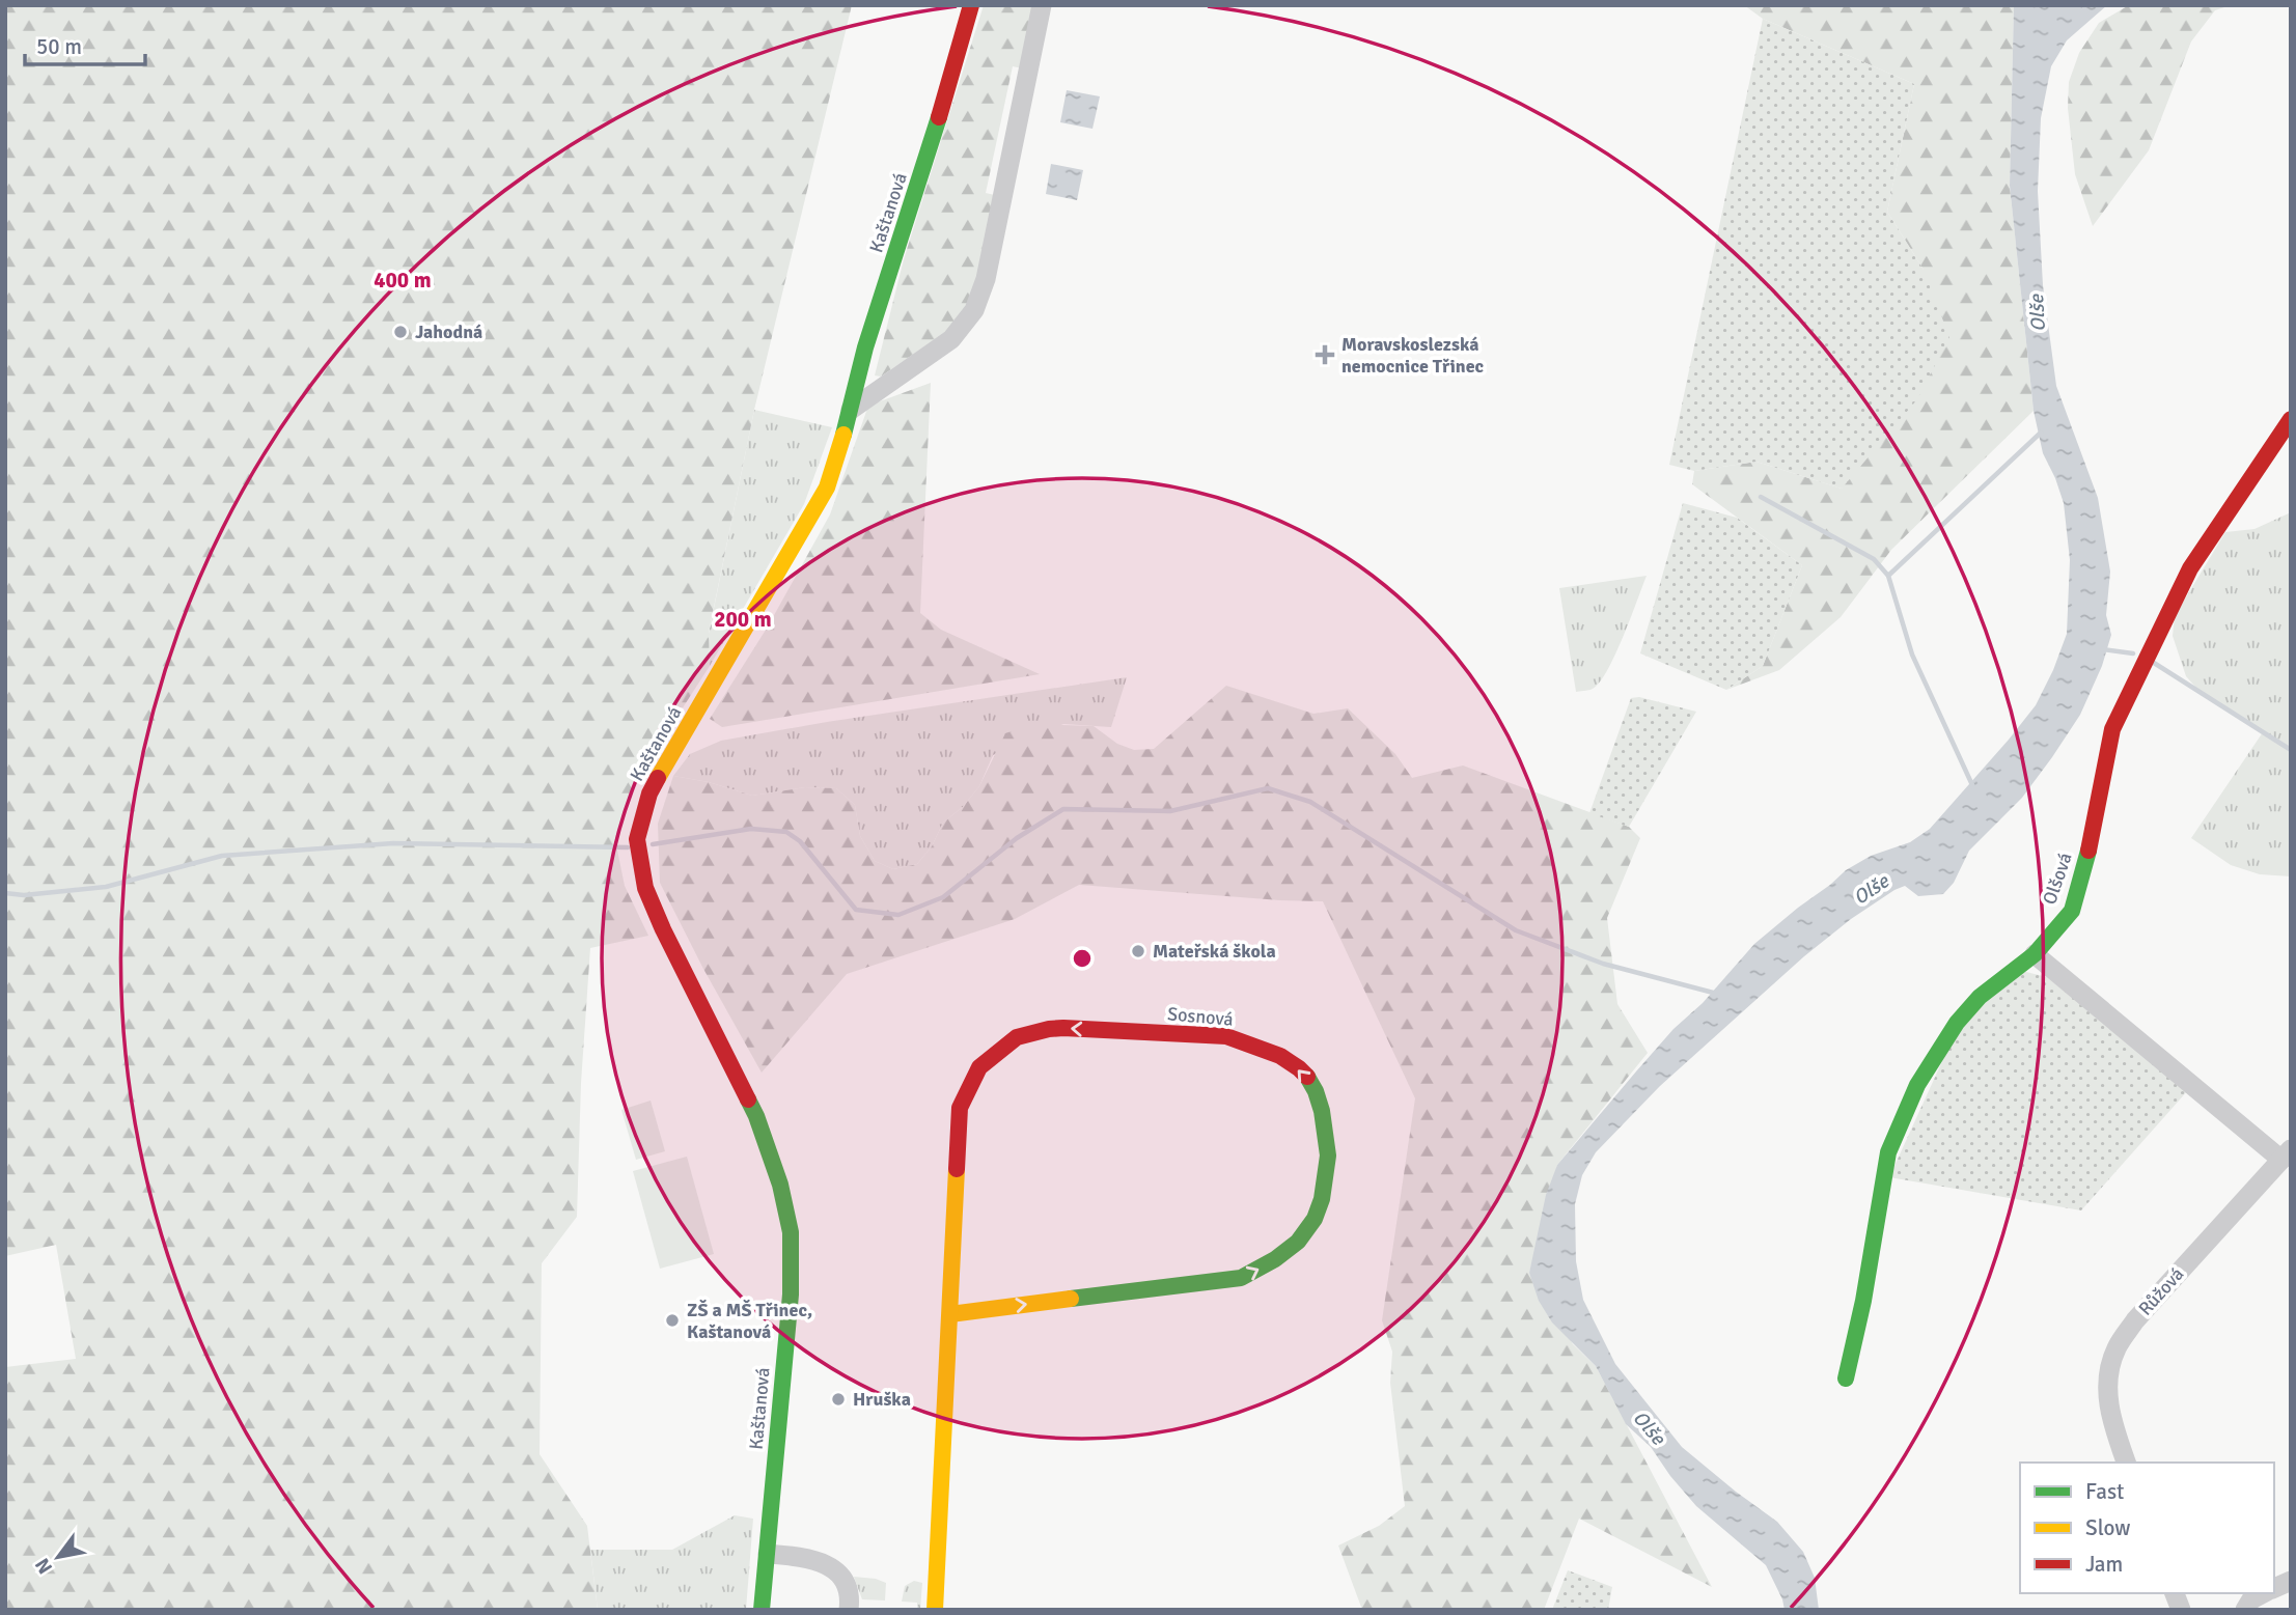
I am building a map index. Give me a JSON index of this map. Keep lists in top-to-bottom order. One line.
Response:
{"streets":{"street":["Kaštanová","Olšová","Sosnová","Růžová"]},"water":["Olše"],"places":{"other":["Jahodná","Mateřská škola","ZŠ a MŠ Třinec, Kaštanová","Hruška"],"health":["Moravskoslezská nemocnice Třinec"]},"legend":["Fast","Slow","Jam"],"scale_bar":"50 m","north":"bottom left","rings":["400 m","200 m"]}
